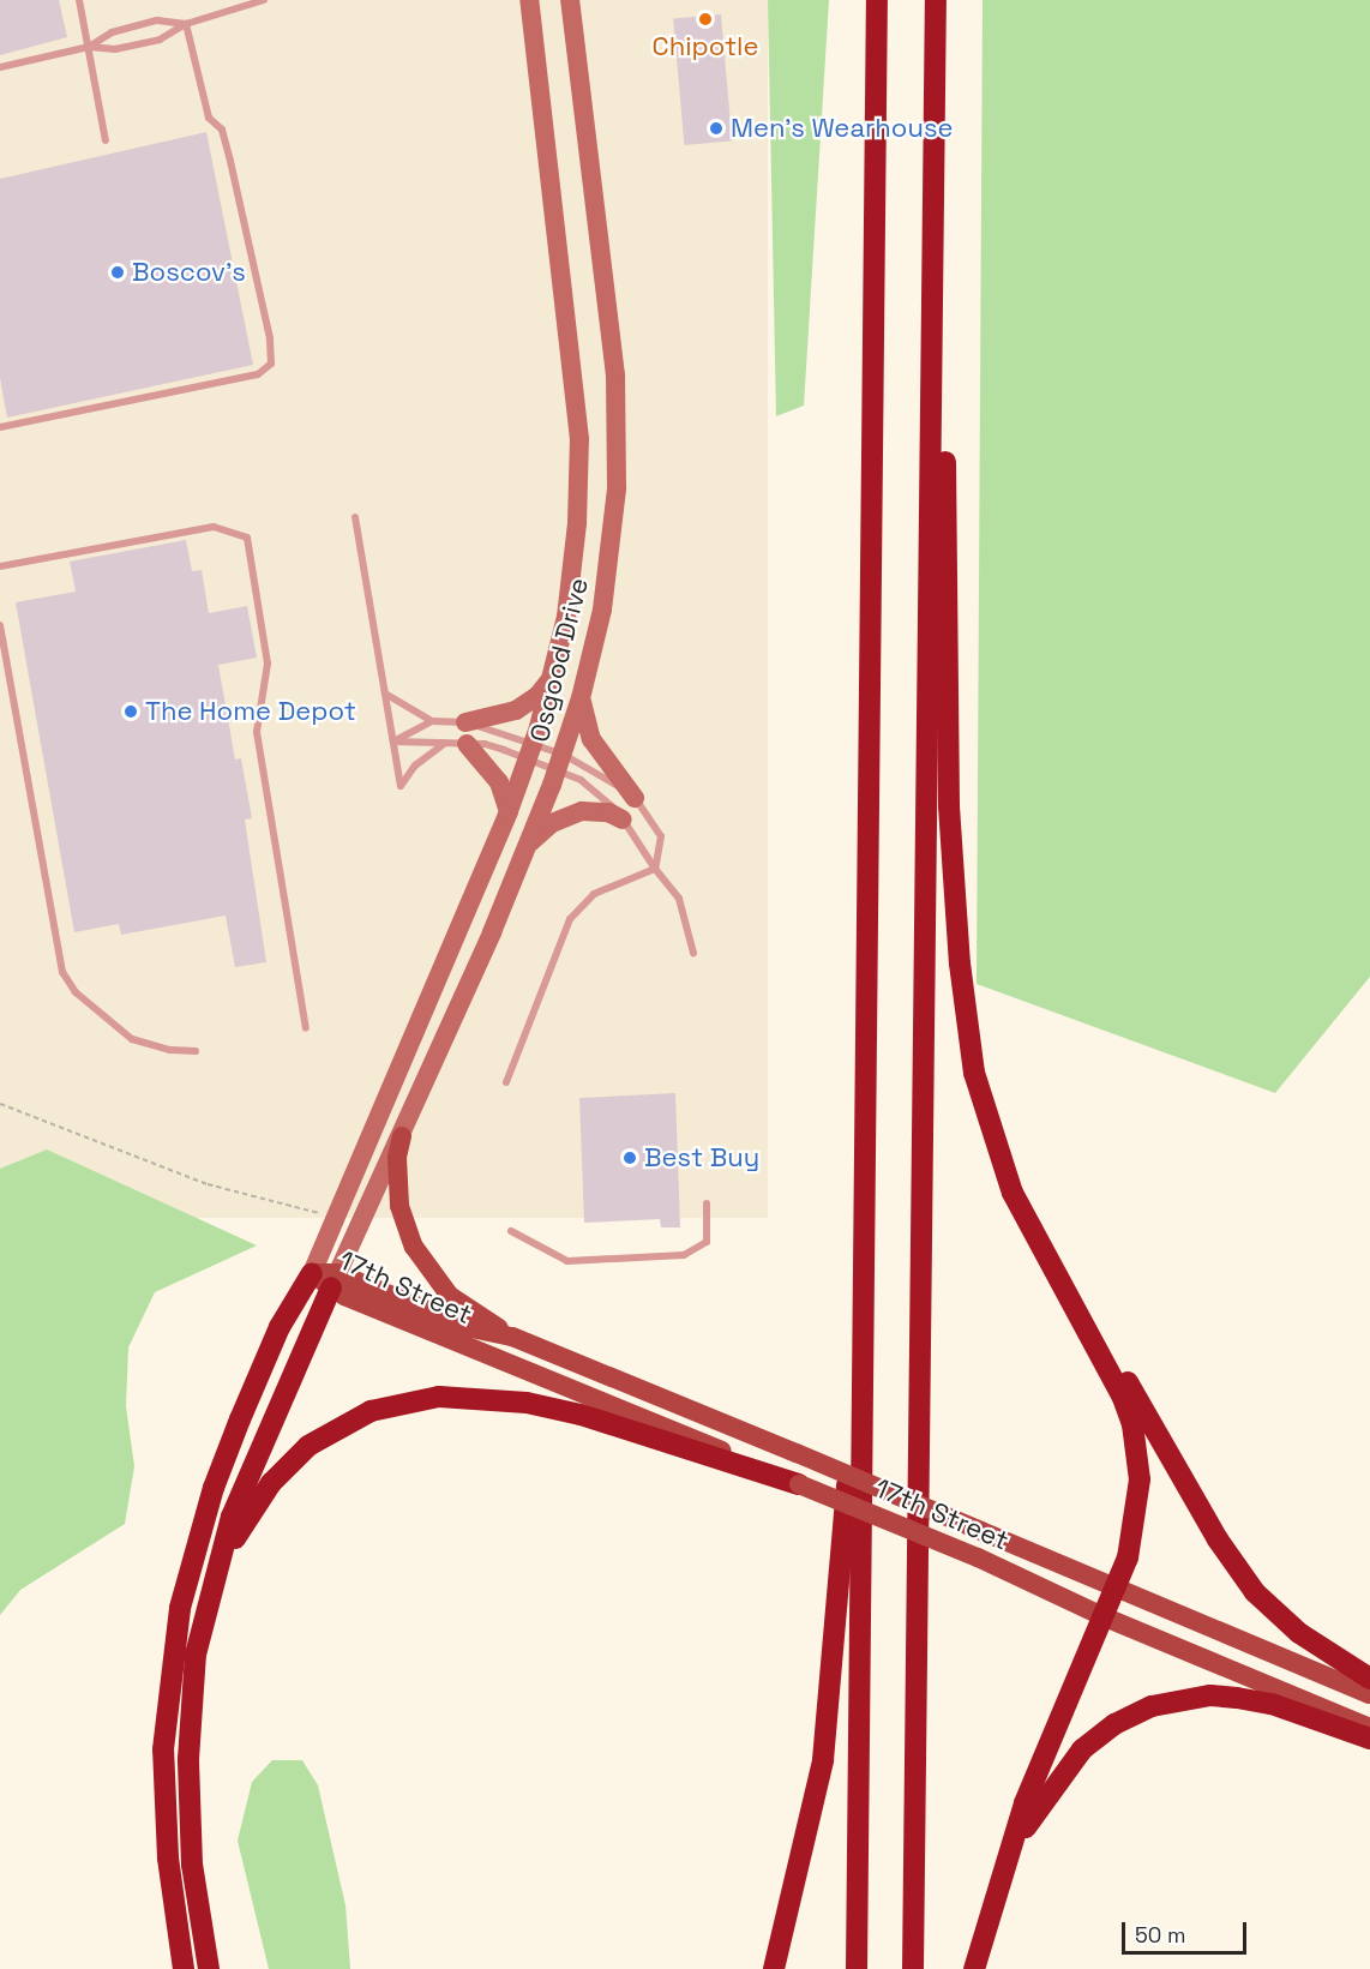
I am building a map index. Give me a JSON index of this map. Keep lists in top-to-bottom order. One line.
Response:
{"streets":{"main road":["Osgood Drive","17th Street"]},"crossings":[["Osgood Drive","17th Street"]],"places":["Chipotle","Men's Wearhouse","Boscov's","The Home Depot","Best Buy"],"scale_bar":"50 m"}
